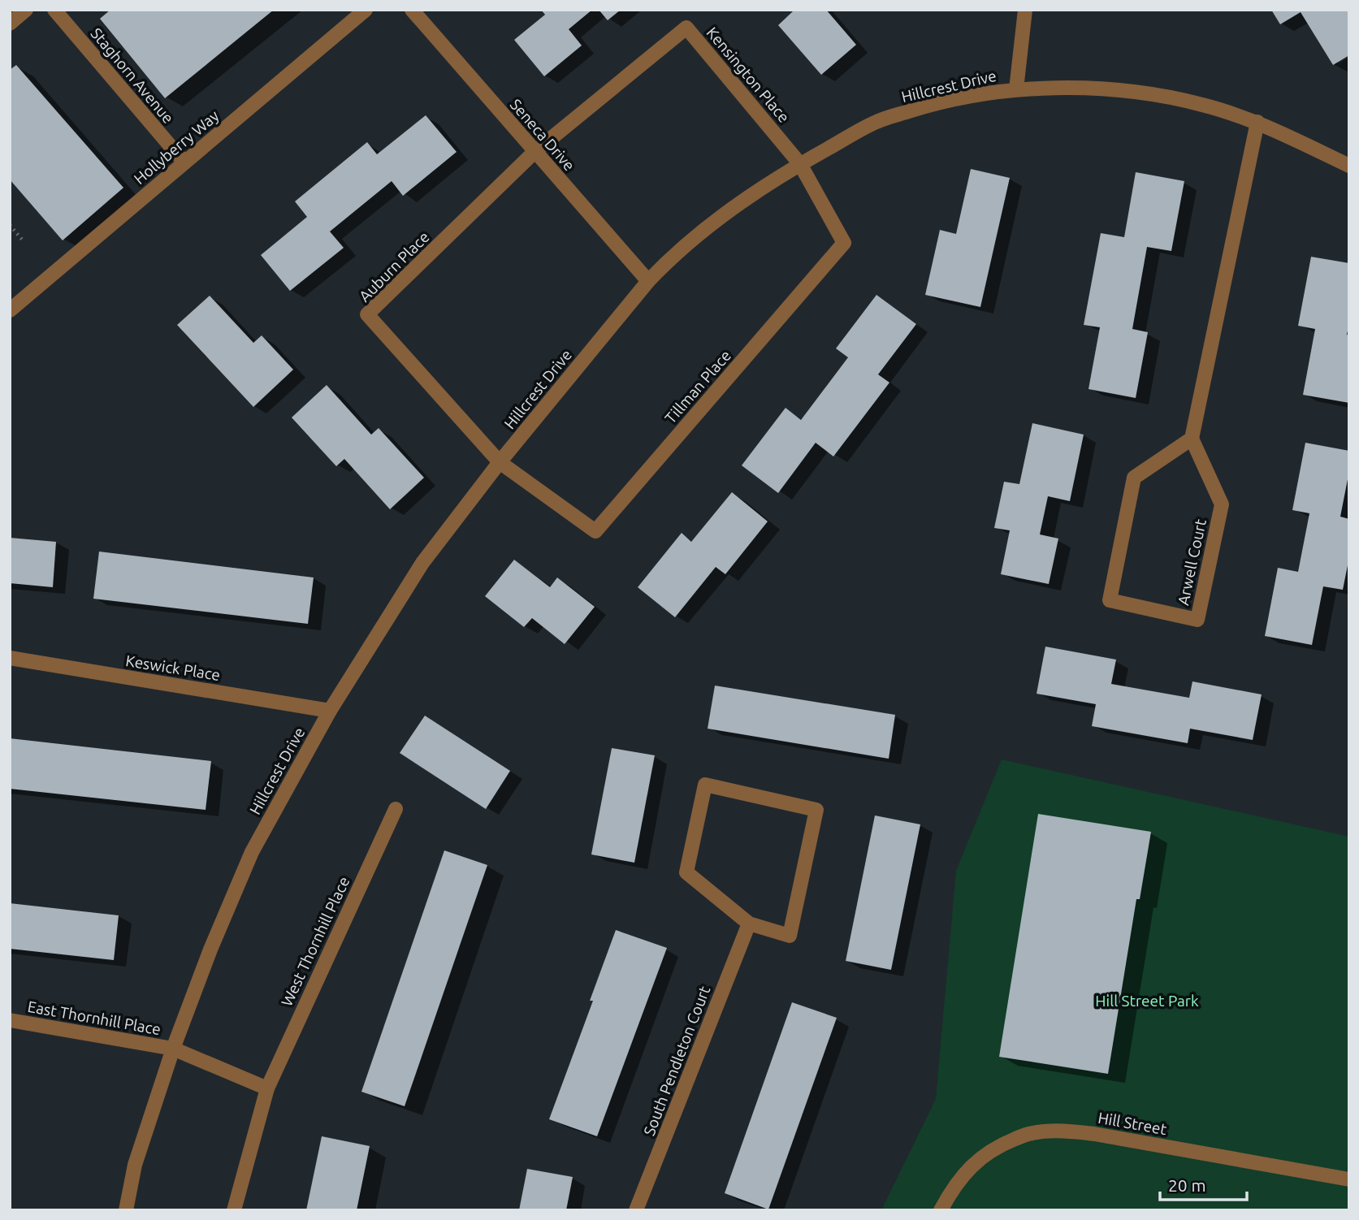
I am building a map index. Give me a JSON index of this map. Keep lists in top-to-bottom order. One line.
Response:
{"streets":{"street":["Kensington Place","Staghorn Avenue","Hillcrest Drive","Seneca Drive","Hollyberry Way","Auburn Place","Tillman Place","Arwell Court","Keswick Place","West Thornhill Place","East Thornhill Place","South Pendleton Court","Hill Street"]},"crossings":[["Kensington Place","Hillcrest Drive"],["Kensington Place","Seneca Drive"],["Kensington Place","Auburn Place"],["Kensington Place","Tillman Place"],["Staghorn Avenue","Hollyberry Way"],["Hillcrest Drive","Seneca Drive"],["Hillcrest Drive","Auburn Place"],["Hillcrest Drive","Tillman Place"],["Hillcrest Drive","Keswick Place"],["Hillcrest Drive","East Thornhill Place"],["Seneca Drive","Auburn Place"],["Auburn Place","Tillman Place"]],"parks":["Hill Street Park"],"scale_bar":"20 m"}
